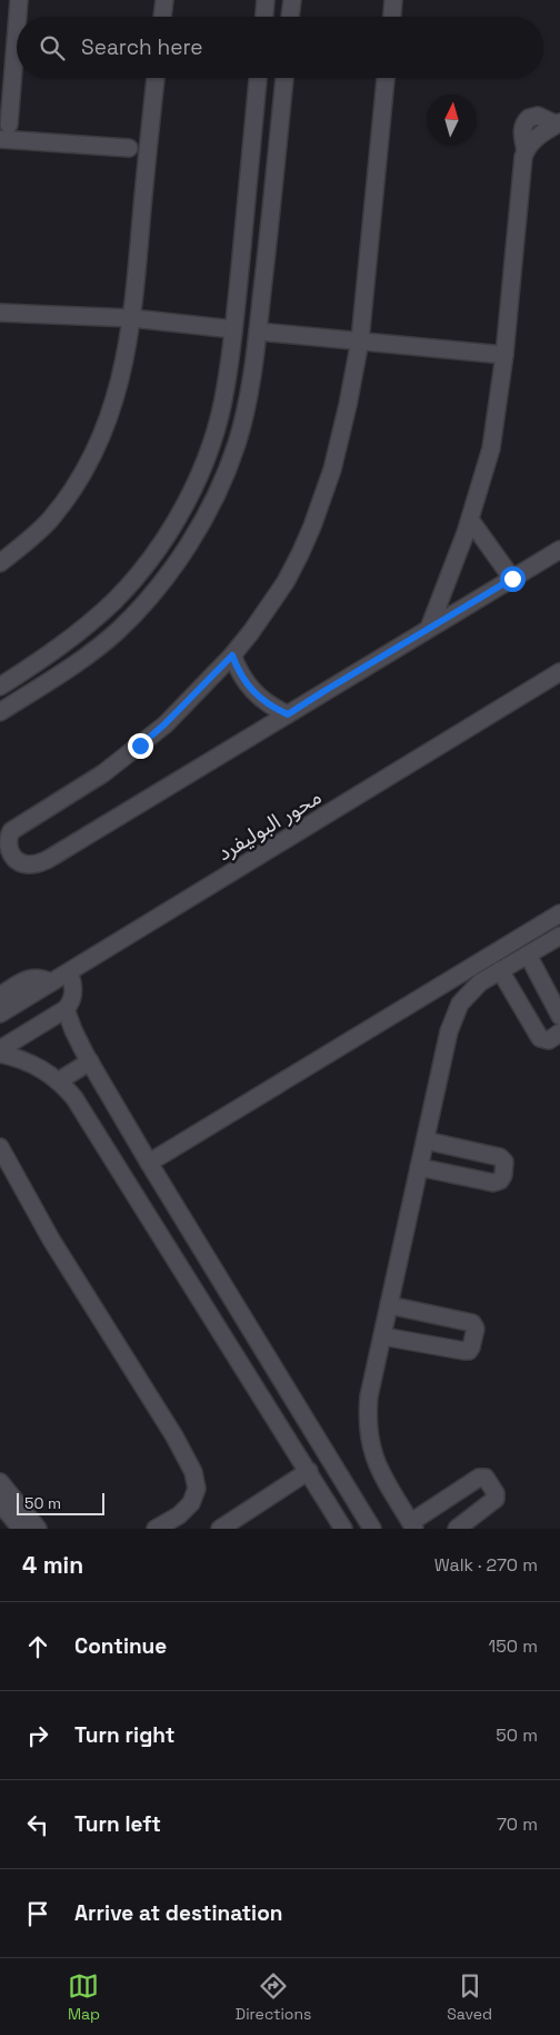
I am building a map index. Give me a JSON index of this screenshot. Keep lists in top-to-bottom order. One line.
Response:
{"streets":{"street":["محور البوليفرد"]},"scale_bar":"50 m","north":"top","page":{"search":"Search here","scale":"50 m","heading":["4 min","Walk · 270 m"],"list":[["Continue","150 m"],["Turn right","50 m"],["Turn left","70 m"],"Arrive at destination"],"nav":["Map","Directions","Saved"]}}
